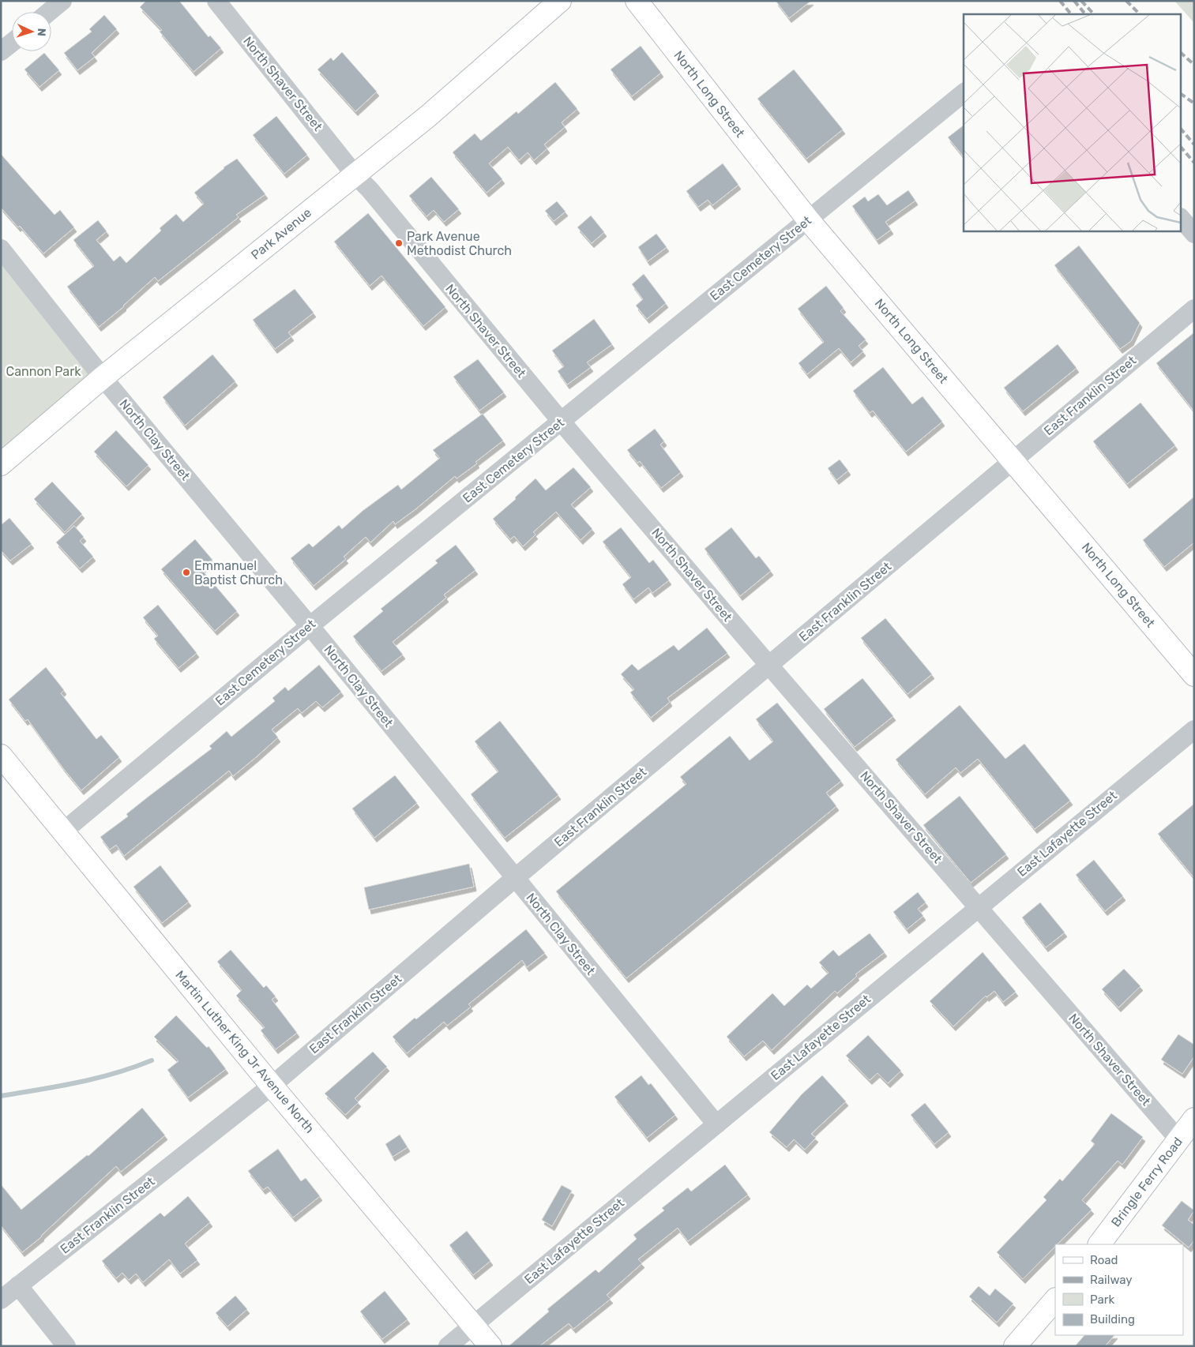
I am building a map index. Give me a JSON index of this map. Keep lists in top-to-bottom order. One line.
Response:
{"streets":{"street":["North Shaver Street","North Long Street","Park Avenue","East Cemetery Street","East Franklin Street","North Clay Street","East Lafayette Street","Martin Luther King Jr Avenue North","Bringle Ferry Road"]},"crossings":[["North Shaver Street","Park Avenue"],["North Shaver Street","East Cemetery Street"],["North Shaver Street","East Franklin Street"],["North Shaver Street","East Lafayette Street"],["North Shaver Street","Bringle Ferry Road"],["North Long Street","East Cemetery Street"],["North Long Street","East Franklin Street"],["Park Avenue","North Clay Street"],["East Cemetery Street","North Clay Street"],["East Cemetery Street","Martin Luther King Jr Avenue North"],["East Franklin Street","North Clay Street"],["East Franklin Street","Martin Luther King Jr Avenue North"],["North Clay Street","East Lafayette Street"],["East Lafayette Street","Martin Luther King Jr Avenue North"]],"parks":["Cannon Park"],"places":["Park Avenue Methodist Church","Emmanuel Baptist Church"],"legend":["Road","Railway","Park","Building"],"north":"right"}
